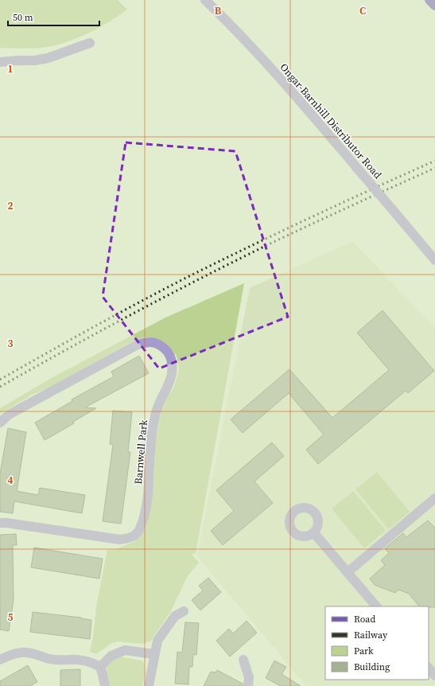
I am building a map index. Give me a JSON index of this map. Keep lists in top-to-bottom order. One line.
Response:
{"streets":{"street":["Ongar-Barnhill Distributor Road","Barnwell Park"]},"legend":["Road","Railway","Park","Building"],"scale_bar":"50 m","grid":{"columns":["B","C"],"rows":["1","2","3","4","5"]}}
